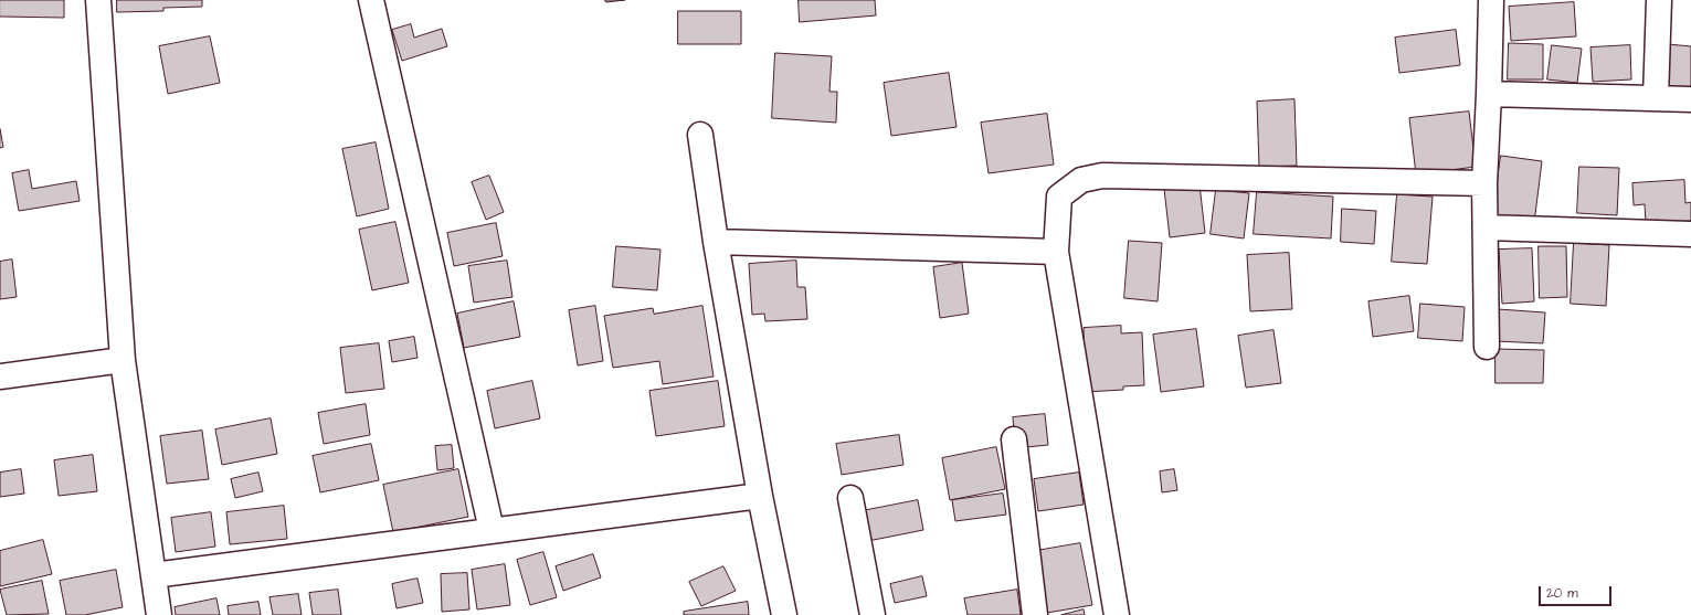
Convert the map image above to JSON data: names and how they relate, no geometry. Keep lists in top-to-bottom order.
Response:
{
  "scale_bar": "20 m"
}
